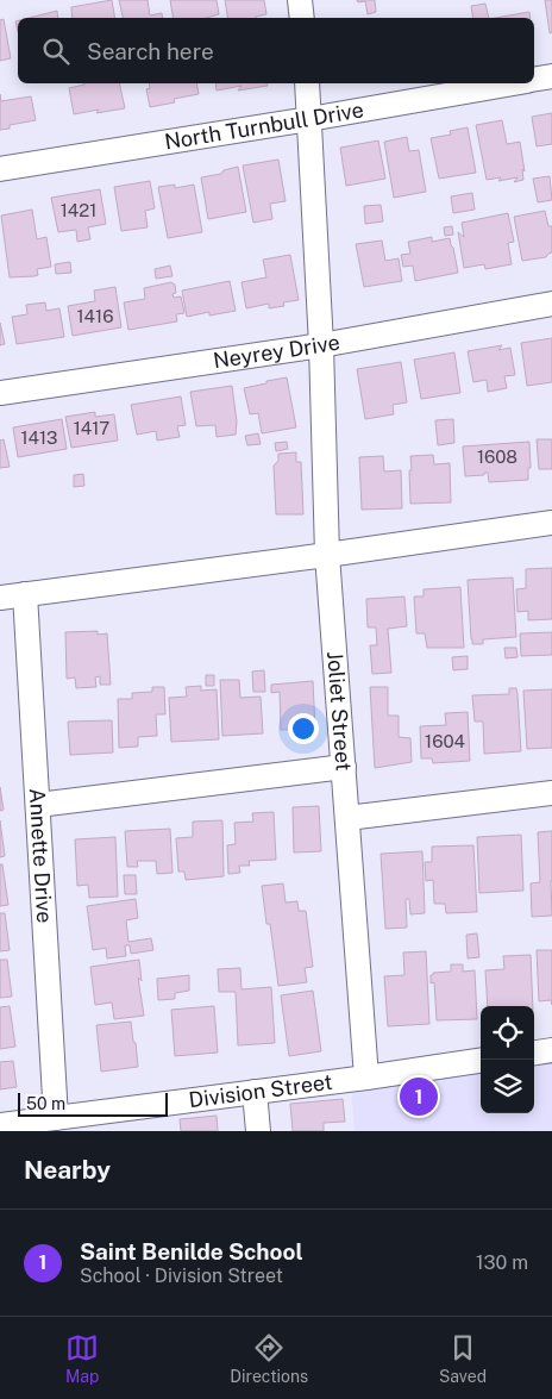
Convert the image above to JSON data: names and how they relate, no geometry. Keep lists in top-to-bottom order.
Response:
{
  "streets": {
    "street": [
      "North Turnbull Drive",
      "Neyrey Drive",
      "Joliet Street",
      "Annette Drive",
      "Division Street"
    ]
  },
  "crossings": [
    ["North Turnbull Drive", "Joliet Street"],
    ["Neyrey Drive", "Joliet Street"],
    ["Joliet Street", "Division Street"],
    ["Annette Drive", "Division Street"]
  ],
  "house_numbers": [
    "1421",
    "1416",
    "1417",
    "1413",
    "1608",
    "1604"
  ],
  "scale_bar": "50 m",
  "page": {
    "search": "Search here",
    "pins": "1",
    "scale": "50 m",
    "heading": "Nearby",
    "list": [
      {
        "mark": "1",
        "name": "Saint Benilde School",
        "note": "School · Division Street",
        "value": "130 m"
      }
    ],
    "nav": ["Map", "Directions", "Saved"]
  }
}
